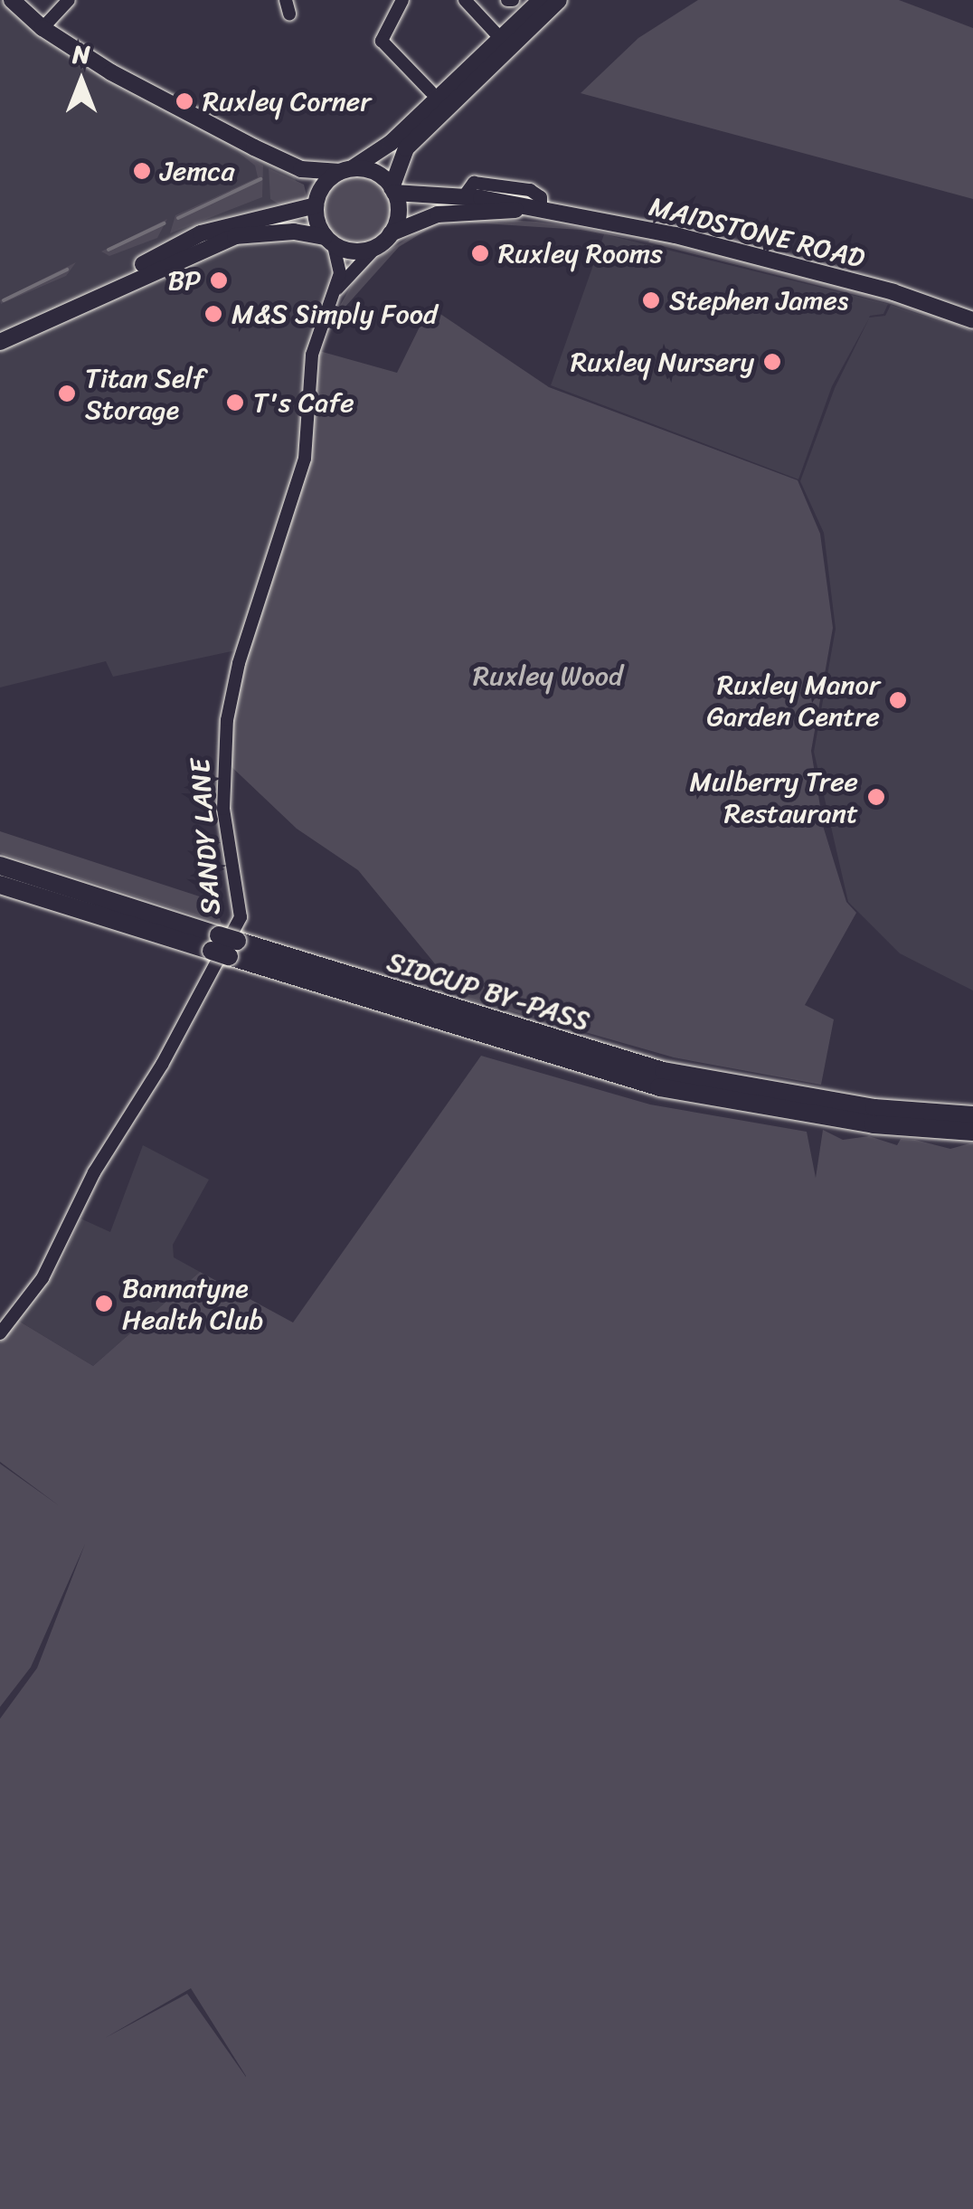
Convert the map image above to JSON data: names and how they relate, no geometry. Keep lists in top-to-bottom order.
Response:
{
  "streets": {
    "highway": ["SIDCUP BY-PASS"],
    "main road": ["MAIDSTONE ROAD"],
    "street": ["SANDY LANE"]
  },
  "crossings": [
    ["MAIDSTONE ROAD", "SANDY LANE"]
  ],
  "parks": ["Ruxley Wood"],
  "places": [
    "Ruxley Corner",
    "Jemca",
    "Ruxley Rooms",
    "BP",
    "Stephen James",
    "M&S Simply Food",
    "Ruxley Nursery",
    "Titan Self Storage",
    "T's Cafe",
    "Ruxley Manor Garden Centre",
    "Mulberry Tree Restaurant",
    "Bannatyne Health Club"
  ],
  "north": "top"
}
